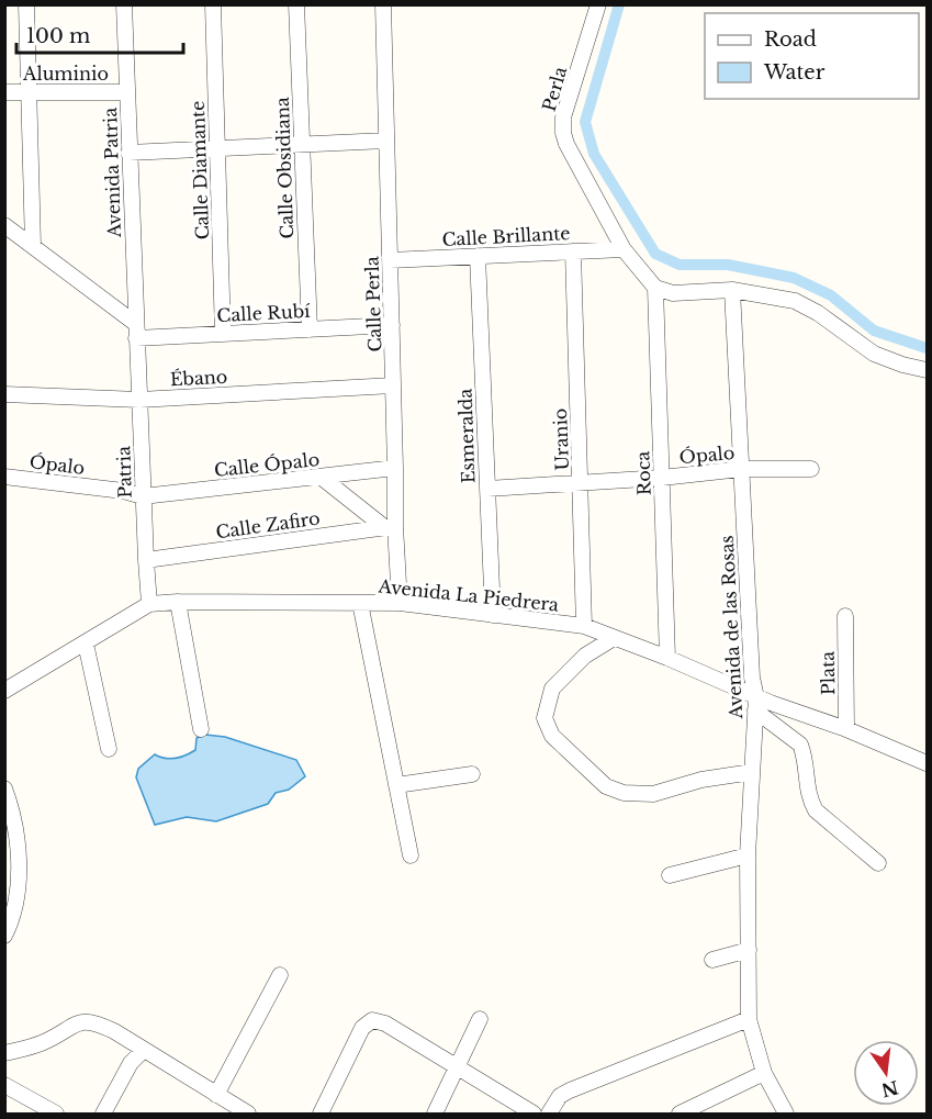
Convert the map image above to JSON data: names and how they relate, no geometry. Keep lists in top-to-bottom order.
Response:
{
  "streets": {
    "street": [
      "Aluminio",
      "Perla",
      "Calle Obsidiana",
      "Calle Diamante",
      "Avenida Patria",
      "Calle Brillante",
      "Calle Perla",
      "Calle Rubí",
      "Ébano",
      "Esmeralda",
      "Uranio",
      "Ópalo",
      "Calle Ópalo",
      "Patria",
      "Roca",
      "Calle Zafiro",
      "Avenida La Piedrera",
      "Avenida de las Rosas",
      "Plata"
    ]
  },
  "crossings": [
    ["Aluminio", "Avenida Patria"],
    ["Perla", "Calle Brillante"],
    ["Perla", "Roca"],
    ["Calle Obsidiana", "Calle Rubí"],
    ["Calle Diamante", "Calle Rubí"],
    ["Avenida Patria", "Calle Rubí"],
    ["Avenida Patria", "Patria"],
    ["Calle Brillante", "Calle Perla"],
    ["Calle Brillante", "Esmeralda"],
    ["Calle Brillante", "Uranio"],
    ["Calle Perla", "Calle Rubí"],
    ["Calle Perla", "Ébano"],
    ["Calle Perla", "Calle Ópalo"],
    ["Calle Perla", "Calle Zafiro"],
    ["Calle Perla", "Avenida La Piedrera"],
    ["Calle Rubí", "Patria"],
    ["Ébano", "Patria"],
    ["Esmeralda", "Ópalo"],
    ["Esmeralda", "Avenida La Piedrera"],
    ["Uranio", "Ópalo"],
    ["Uranio", "Avenida La Piedrera"],
    ["Ópalo", "Calle Ópalo"],
    ["Ópalo", "Patria"],
    ["Ópalo", "Roca"],
    ["Ópalo", "Avenida de las Rosas"],
    ["Calle Ópalo", "Patria"],
    ["Patria", "Calle Zafiro"],
    ["Patria", "Avenida La Piedrera"],
    ["Roca", "Avenida La Piedrera"],
    ["Avenida La Piedrera", "Avenida de las Rosas"],
    ["Avenida La Piedrera", "Plata"]
  ],
  "legend": ["Road", "Water"],
  "scale_bar": "100 m",
  "north": "bottom"
}
